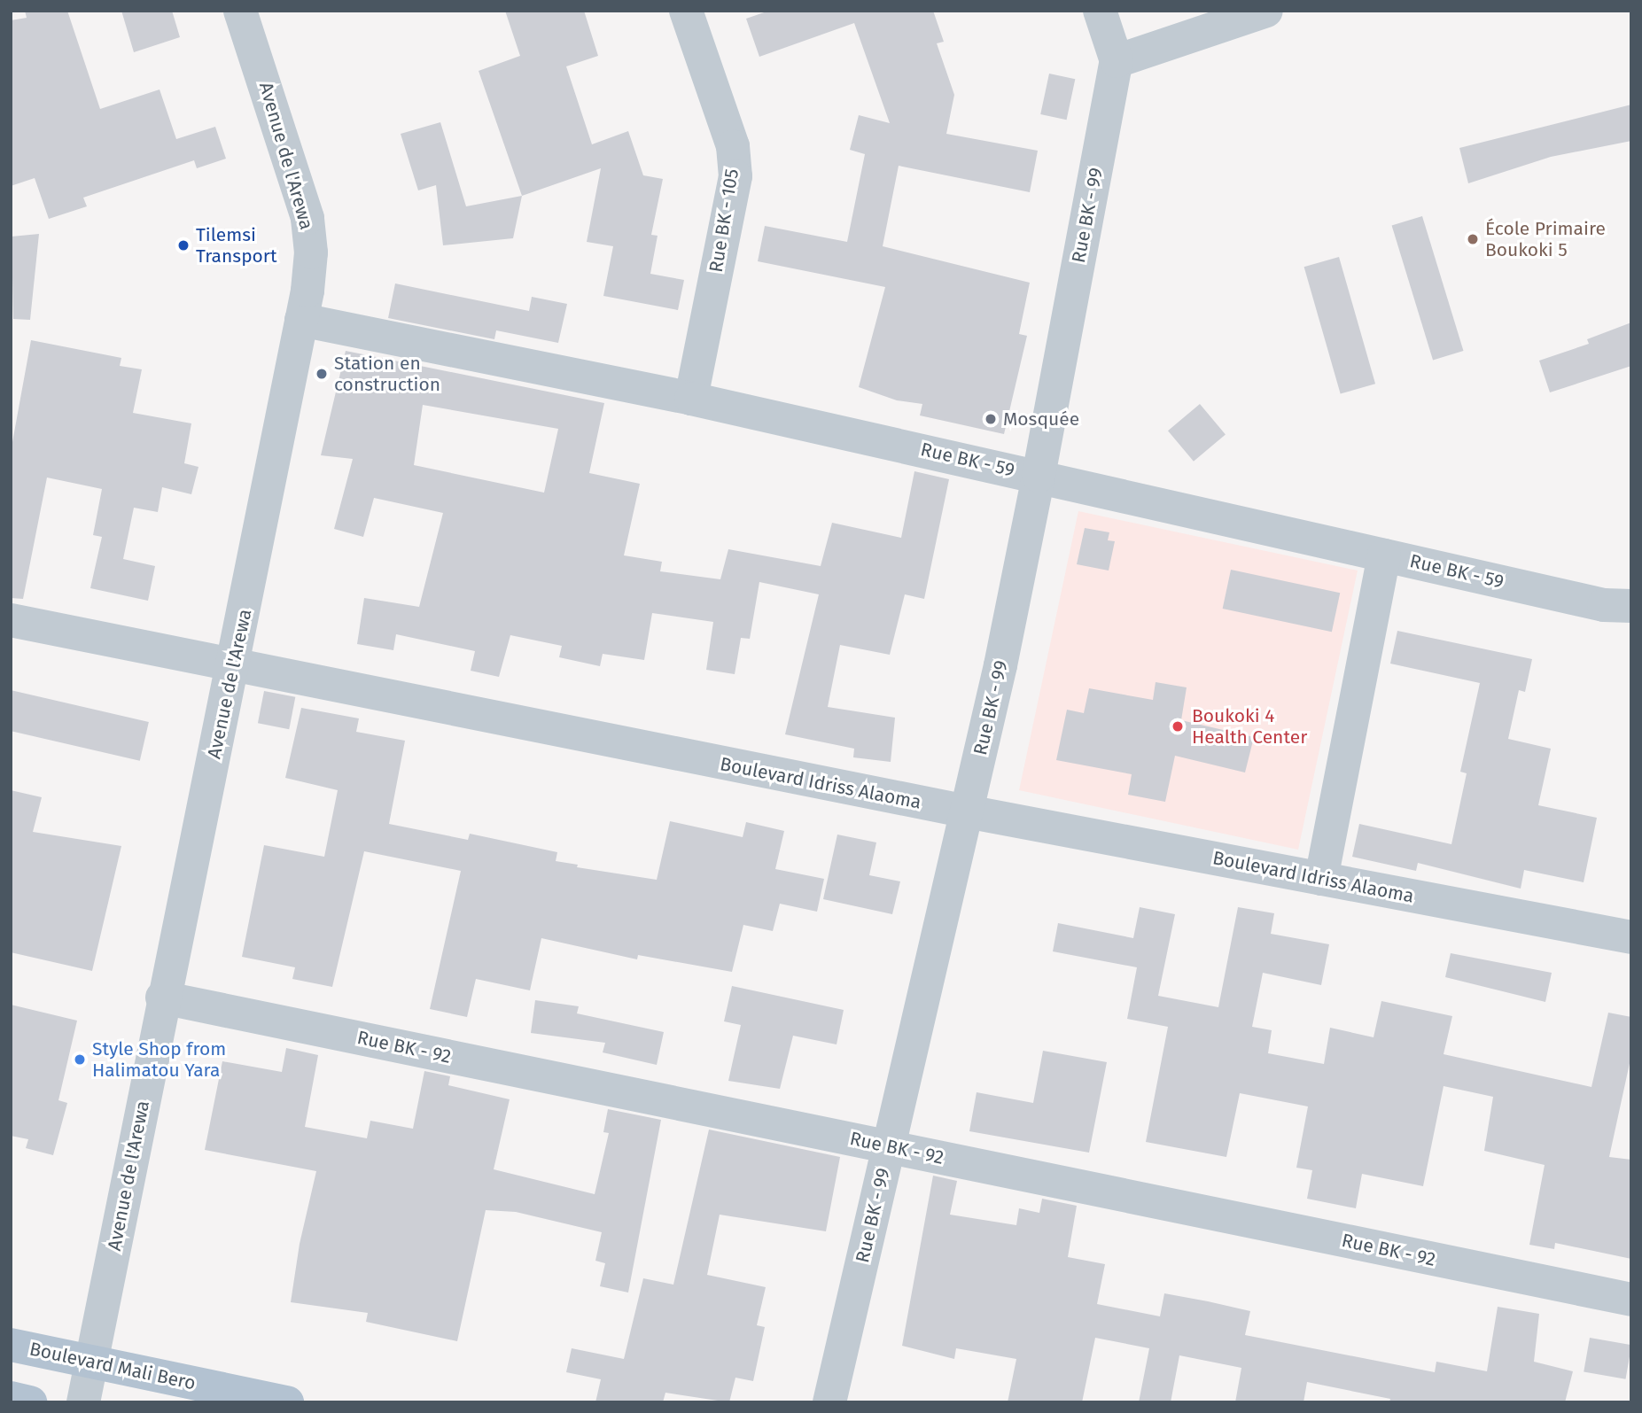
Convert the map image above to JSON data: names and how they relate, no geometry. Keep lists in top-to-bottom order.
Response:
{
  "streets": {
    "main road": ["Boulevard Mali Bero"],
    "street": [
      "Avenue de l'Arewa",
      "Rue BK - 99",
      "Rue BK - 105",
      "Rue BK - 59",
      "Boulevard Idriss Alaoma",
      "Rue BK - 92"
    ]
  },
  "crossings": [
    ["Avenue de l'Arewa", "Rue BK - 59"],
    ["Avenue de l'Arewa", "Boulevard Idriss Alaoma"],
    ["Avenue de l'Arewa", "Rue BK - 92"],
    ["Avenue de l'Arewa", "Boulevard Mali Bero"],
    ["Rue BK - 99", "Rue BK - 59"],
    ["Rue BK - 99", "Boulevard Idriss Alaoma"],
    ["Rue BK - 99", "Rue BK - 92"],
    ["Rue BK - 105", "Rue BK - 59"]
  ],
  "places": [
    "École Primaire Boukoki 5",
    "Tilemsi Transport",
    "Station en construction",
    "Mosquée",
    "Boukoki 4 Health Center",
    "Style Shop from Halimatou Yara"
  ]
}
